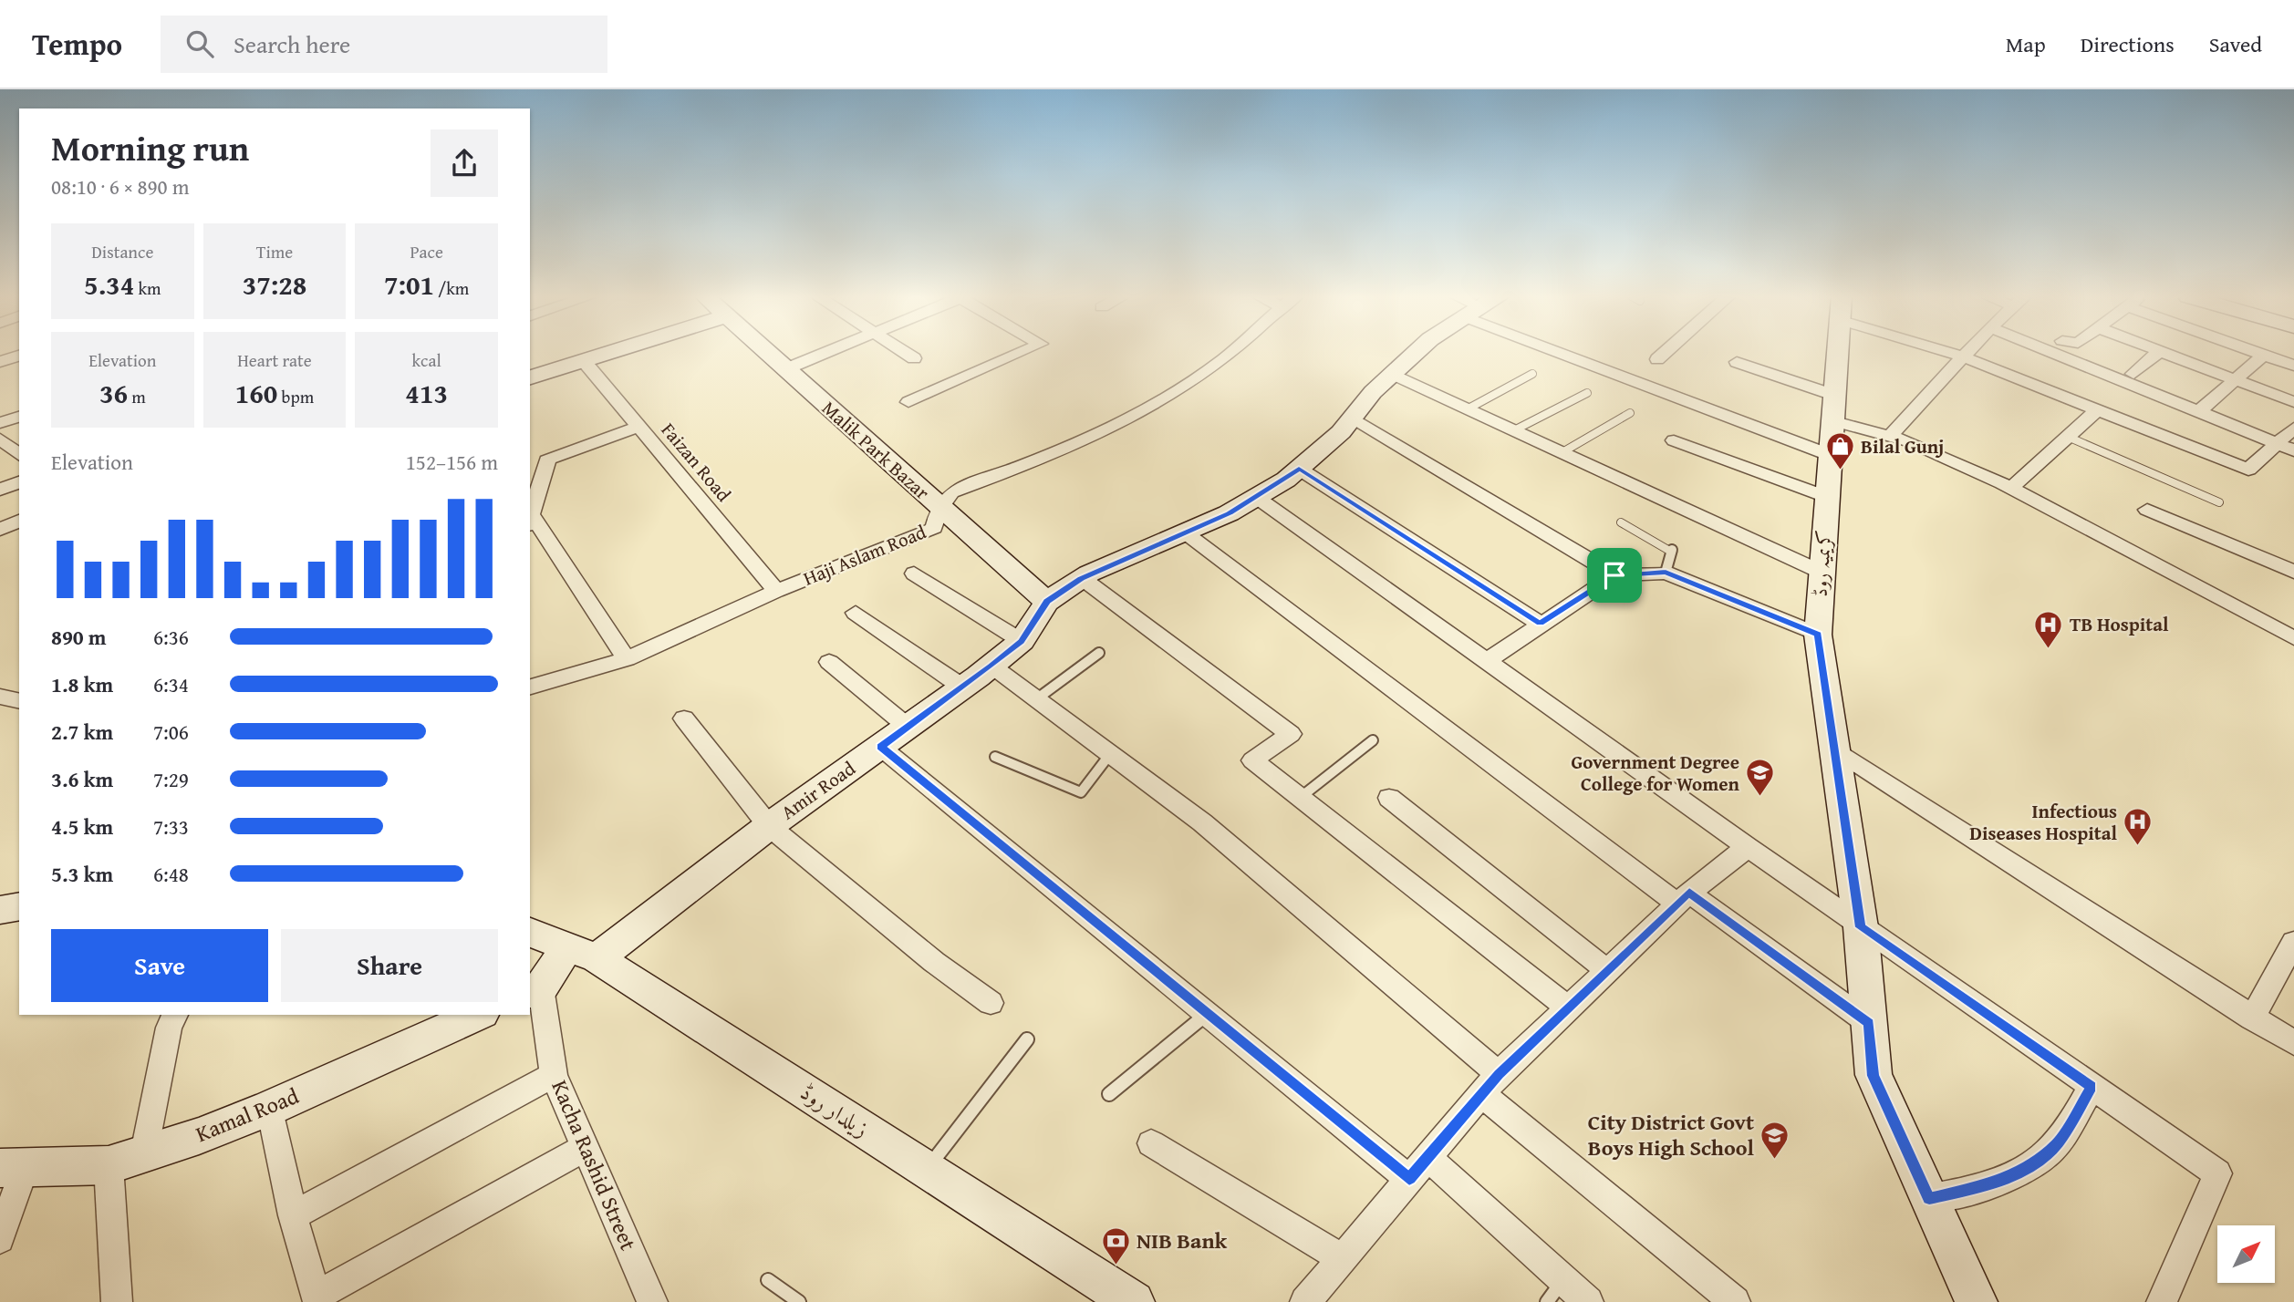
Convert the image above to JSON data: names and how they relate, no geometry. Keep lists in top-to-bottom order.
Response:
{
  "streets": {
    "street": [
      "Malik Park Bazar",
      "Faizan Road",
      "Haji Aslam Road",
      "کریمیہ روڈ",
      "Amir Road",
      "زیلدار روڈ",
      "Kamal Road",
      "Kacha Rashid Street"
    ]
  },
  "crossings": [
    ["Malik Park Bazar", "Haji Aslam Road"],
    ["Malik Park Bazar", "Amir Road"],
    ["Faizan Road", "Haji Aslam Road"],
    ["Amir Road", "زیلدار روڈ"]
  ],
  "places": {
    "shop": ["Bilal Gunj"],
    "hospital": ["TB Hospital", "Infectious Diseases Hospital"],
    "school or university": ["Government Degree College for Women", "City District Govt Boys High School"],
    "bank": ["NIB Bank"]
  },
  "north": "top right",
  "page": {
    "header": "Tempo",
    "search": "Search here",
    "nav": ["Map", "Directions", "Saved"],
    "heading": ["Morning run", "08:10 · 6 × 890 m"],
    "stats": [
      ["Distance", "5.34 km"],
      ["Time", "37:28"],
      ["Pace", "7:01 /km"],
      ["Elevation", "36 m"],
      ["Heart rate", "160 bpm"],
      ["kcal", "413"]
    ],
    "chart": ["Elevation", "152–156 m"],
    "list": [
      {
        "name": "890 m",
        "note": "6:36"
      },
      {
        "name": "1.8 km",
        "note": "6:34"
      },
      {
        "name": "2.7 km",
        "note": "7:06"
      },
      {
        "name": "3.6 km",
        "note": "7:29"
      },
      {
        "name": "4.5 km",
        "note": "7:33"
      },
      {
        "name": "5.3 km",
        "note": "6:48"
      }
    ],
    "buttons": ["Save", "Share"]
  }
}
